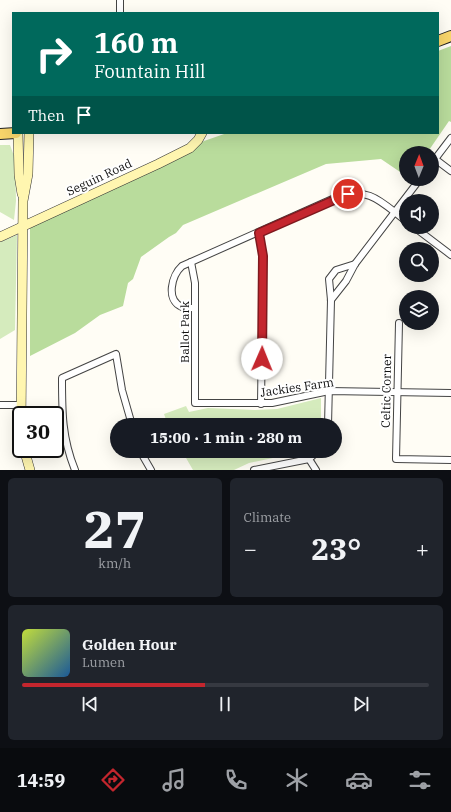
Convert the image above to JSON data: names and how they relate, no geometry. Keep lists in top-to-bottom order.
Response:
{
  "streets": {
    "street": [
      "Seguin Road",
      "Ballot Park",
      "Jackies Farm",
      "Celtic Corner"
    ]
  },
  "crossings": [
    ["Ballot Park", "Jackies Farm"],
    ["Jackies Farm", "Celtic Corner"]
  ],
  "north": "top",
  "page": {
    "turn": ["160 m", "Fountain Hill"],
    "then": "Then",
    "limit": "30",
    "trip": "15:00 · 1 min · 280 m",
    "tile": [
      ["27", "km/h"],
      "Climate"
    ],
    "heat": ["−", "23°", "+"],
    "song": ["Golden Hour", "Lumen"],
    "tabs": "14:59"
  }
}
